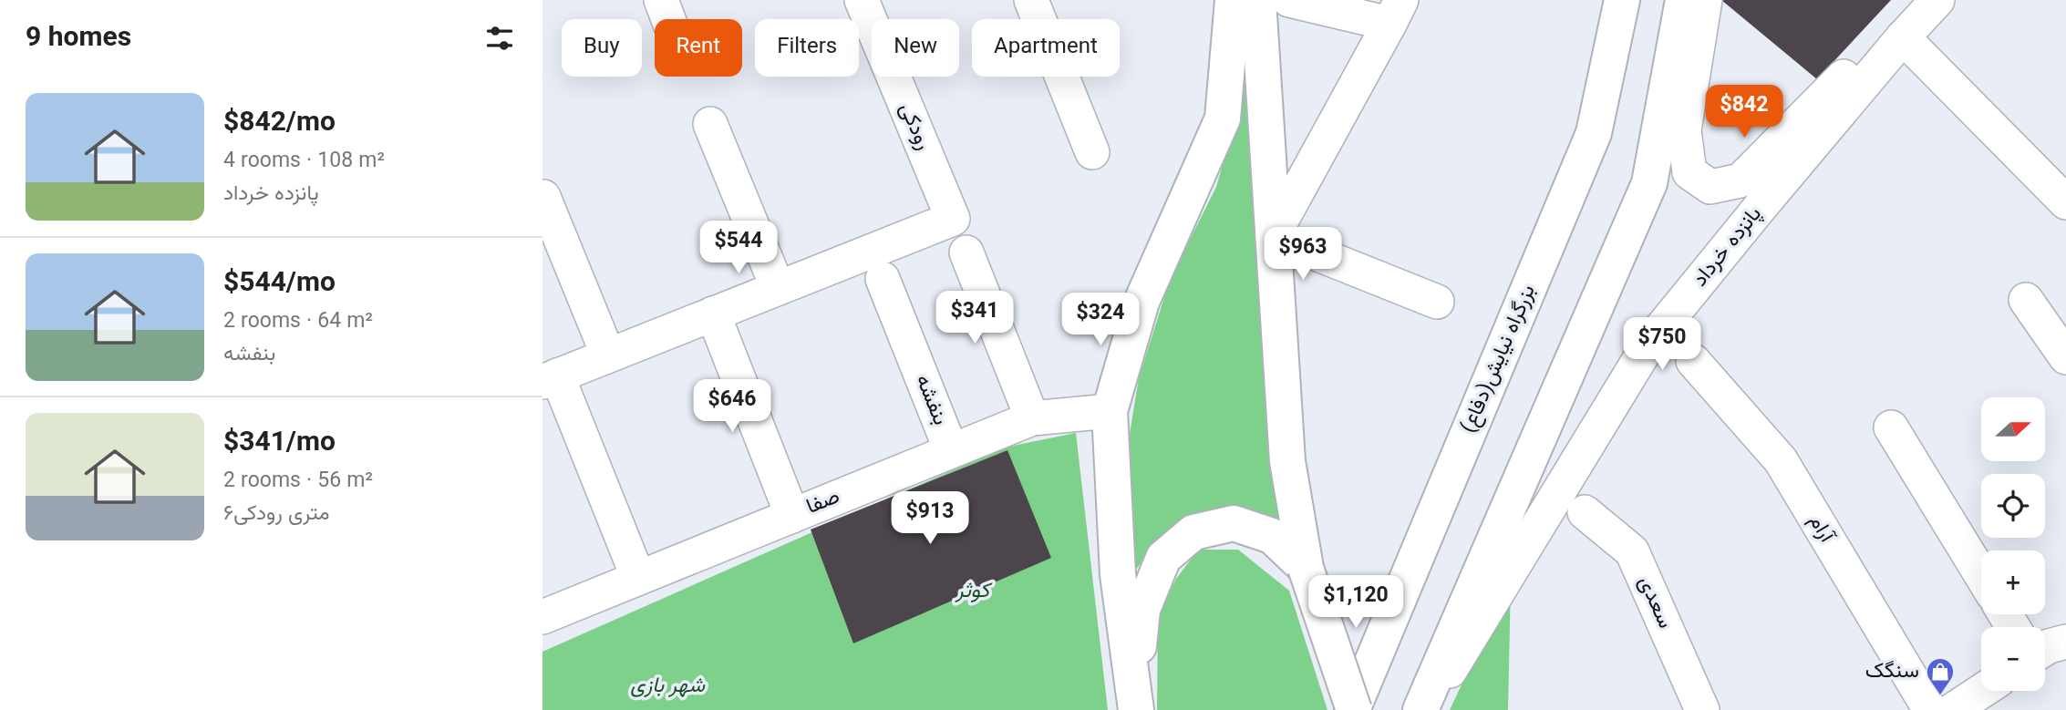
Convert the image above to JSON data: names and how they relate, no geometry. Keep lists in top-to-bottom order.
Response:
{
  "streets": {
    "main road": ["بزرگراه نیایش(دفاع)"],
    "street": [
      "رودکی",
      "پانزده خرداد",
      "بنفشه",
      "صفا",
      "آرام",
      "سعدی"
    ]
  },
  "crossings": [
    ["بنفشه", "صفا"]
  ],
  "parks": ["کوثر", "شهر بازی"],
  "places": {
    "shop": ["سنگک"]
  },
  "north": "right",
  "page": {
    "heading": "9 homes",
    "chip": [
      "Buy",
      "Rent",
      "Filters",
      "New",
      "Apartment"
    ],
    "list": [
      {
        "name": "$842/mo",
        "note": "4 rooms · 108 m² · پانزده خرداد"
      },
      {
        "name": "$544/mo",
        "note": "2 rooms · 64 m² · بنفشه"
      },
      {
        "name": "$341/mo",
        "note": "2 rooms · 56 m² · ۶متری رودکی"
      }
    ],
    "price": [
      "$842",
      "$544",
      "$963",
      "$341",
      "$324",
      "$750",
      "$646",
      "$913",
      "$1,120"
    ],
    "map_buttons": ["+", "−"]
  }
}
